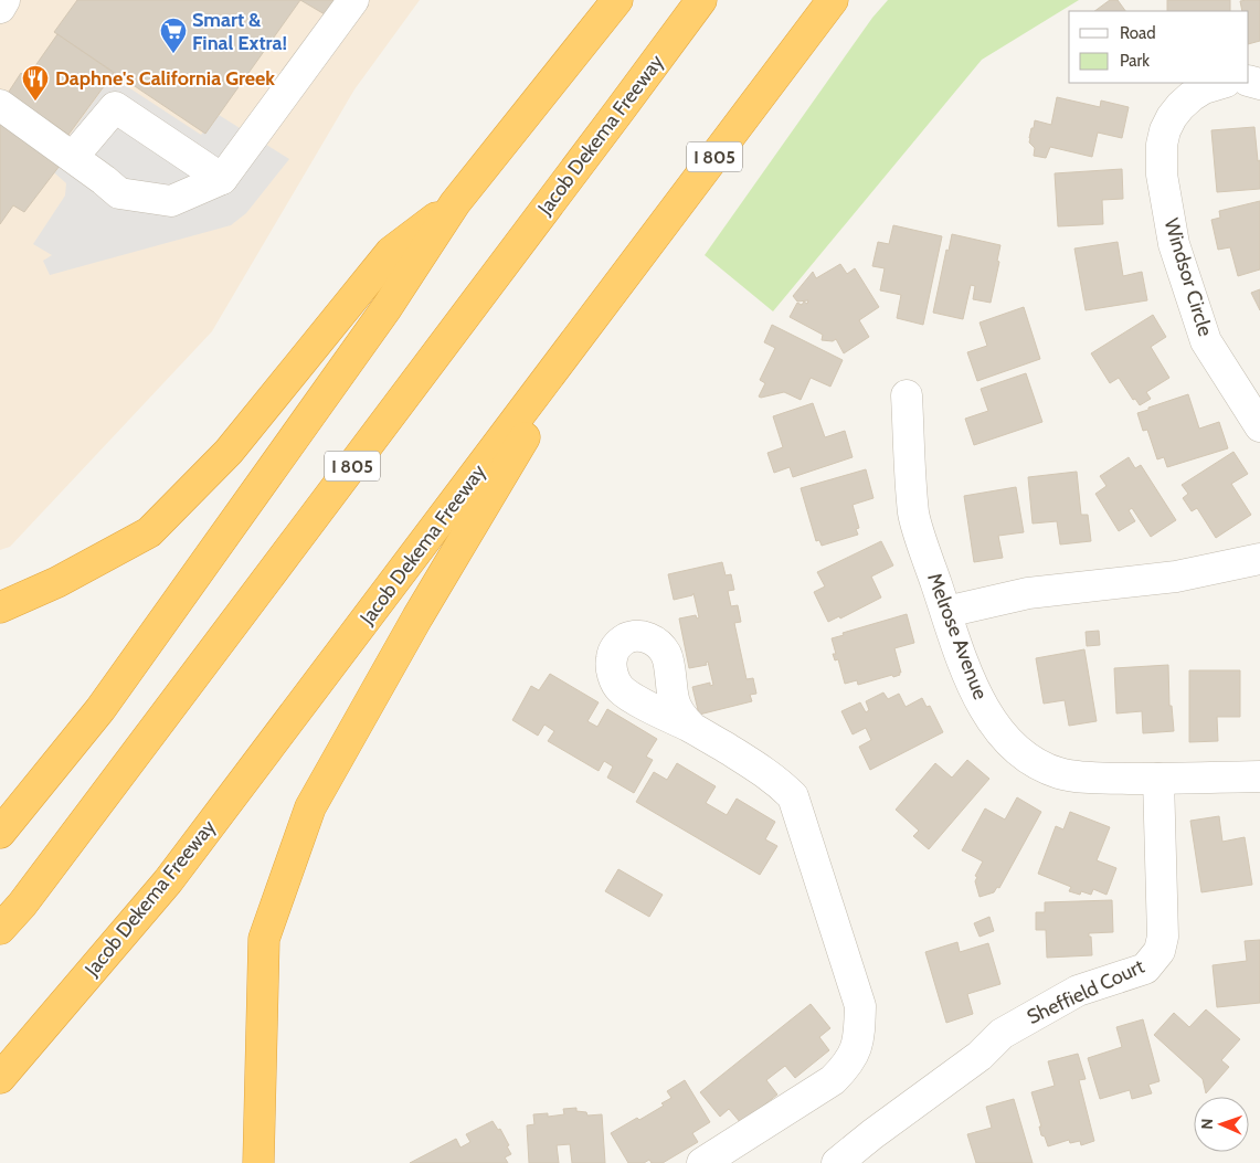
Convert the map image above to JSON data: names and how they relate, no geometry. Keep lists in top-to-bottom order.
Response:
{
  "streets": {
    "highway": ["Jacob Dekema Freeway", "I 805"],
    "street": ["Windsor Circle", "Melrose Avenue", "Sheffield Court"]
  },
  "crossings": [
    ["Melrose Avenue", "Sheffield Court"]
  ],
  "places": {
    "supermarket": ["Smart & Final Extra!"],
    "restaurant": ["Daphne's California Greek"]
  },
  "legend": ["Road", "Park"],
  "north": "left"
}
